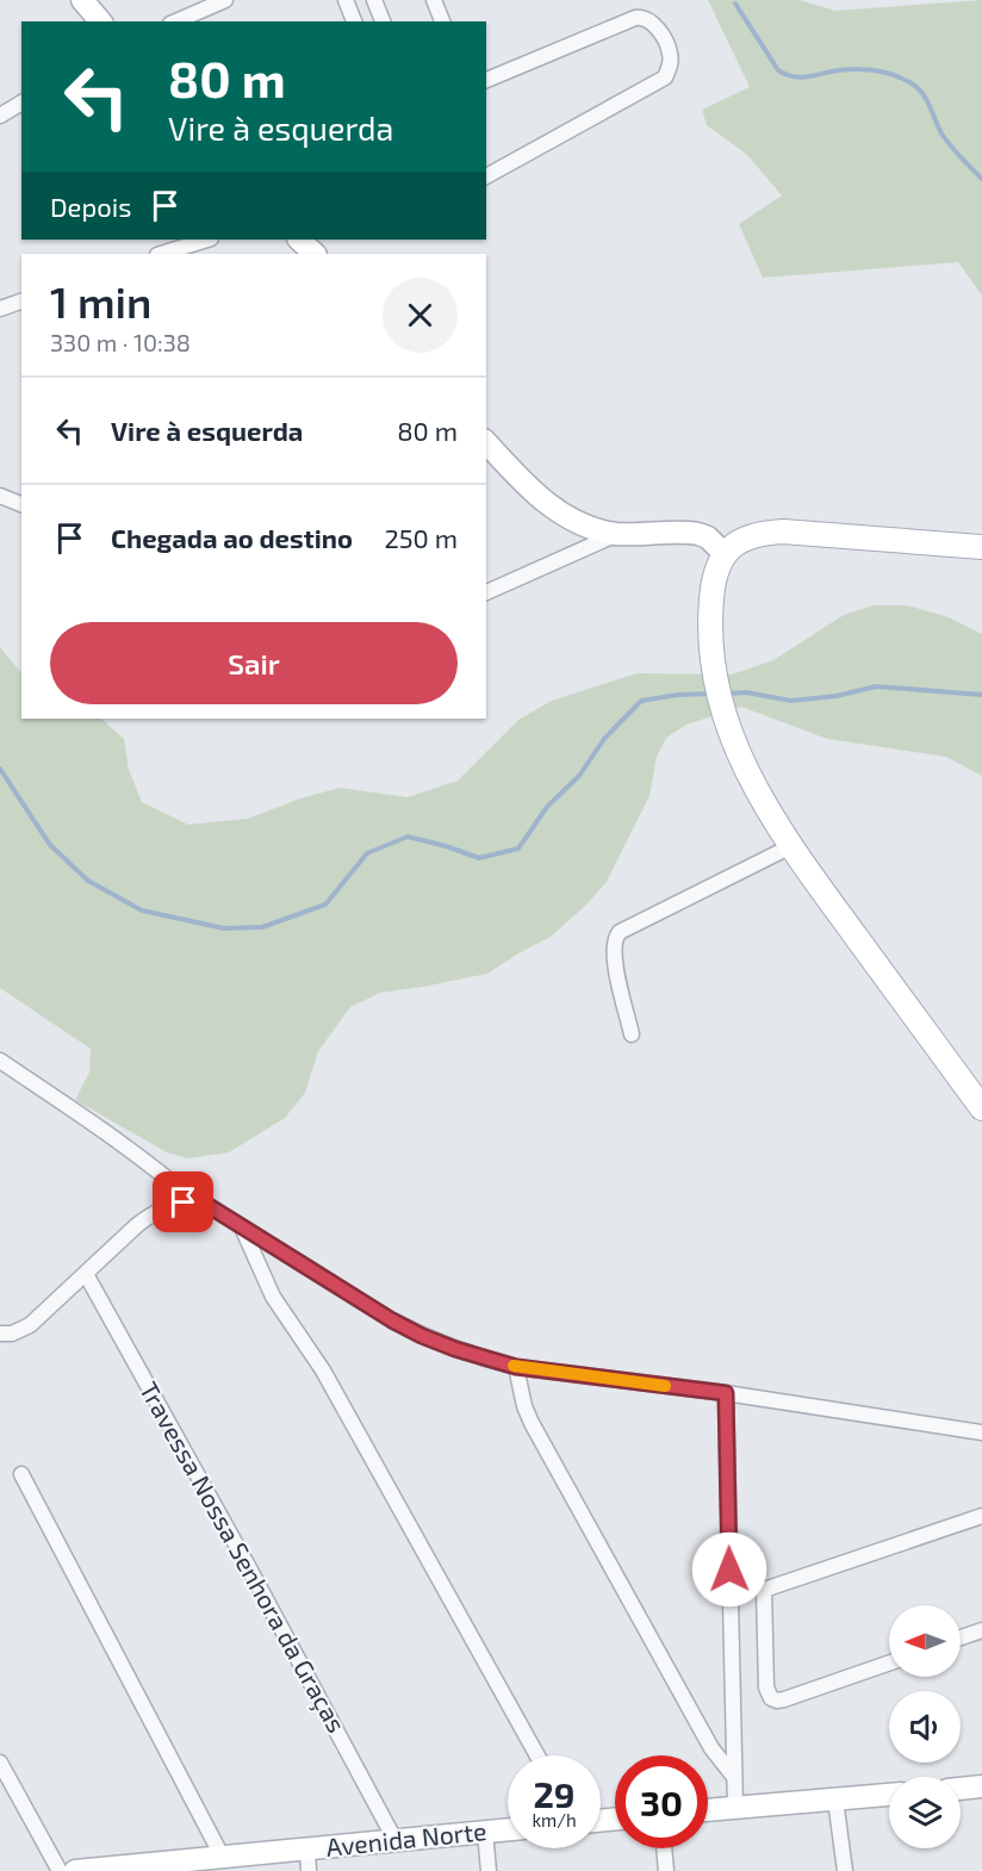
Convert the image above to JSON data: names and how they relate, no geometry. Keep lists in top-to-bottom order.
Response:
{
  "streets": {
    "main road": ["Avenida Norte"],
    "street": ["Travessa Nossa Senhora da Graças"]
  },
  "crossings": [
    ["Travessa Nossa Senhora da Graças", "Avenida Norte"]
  ],
  "north": "left",
  "page": {
    "turn": ["80 m", "Vire à esquerda"],
    "then": "Depois",
    "heading": ["1 min", "330 m · 10:38"],
    "list": [
      {
        "name": "Vire à esquerda",
        "value": "80 m"
      },
      {
        "name": "Chegada ao destino",
        "value": "250 m"
      }
    ],
    "buttons": "Sair",
    "speed": "29 km/h",
    "limit": "30"
  }
}
